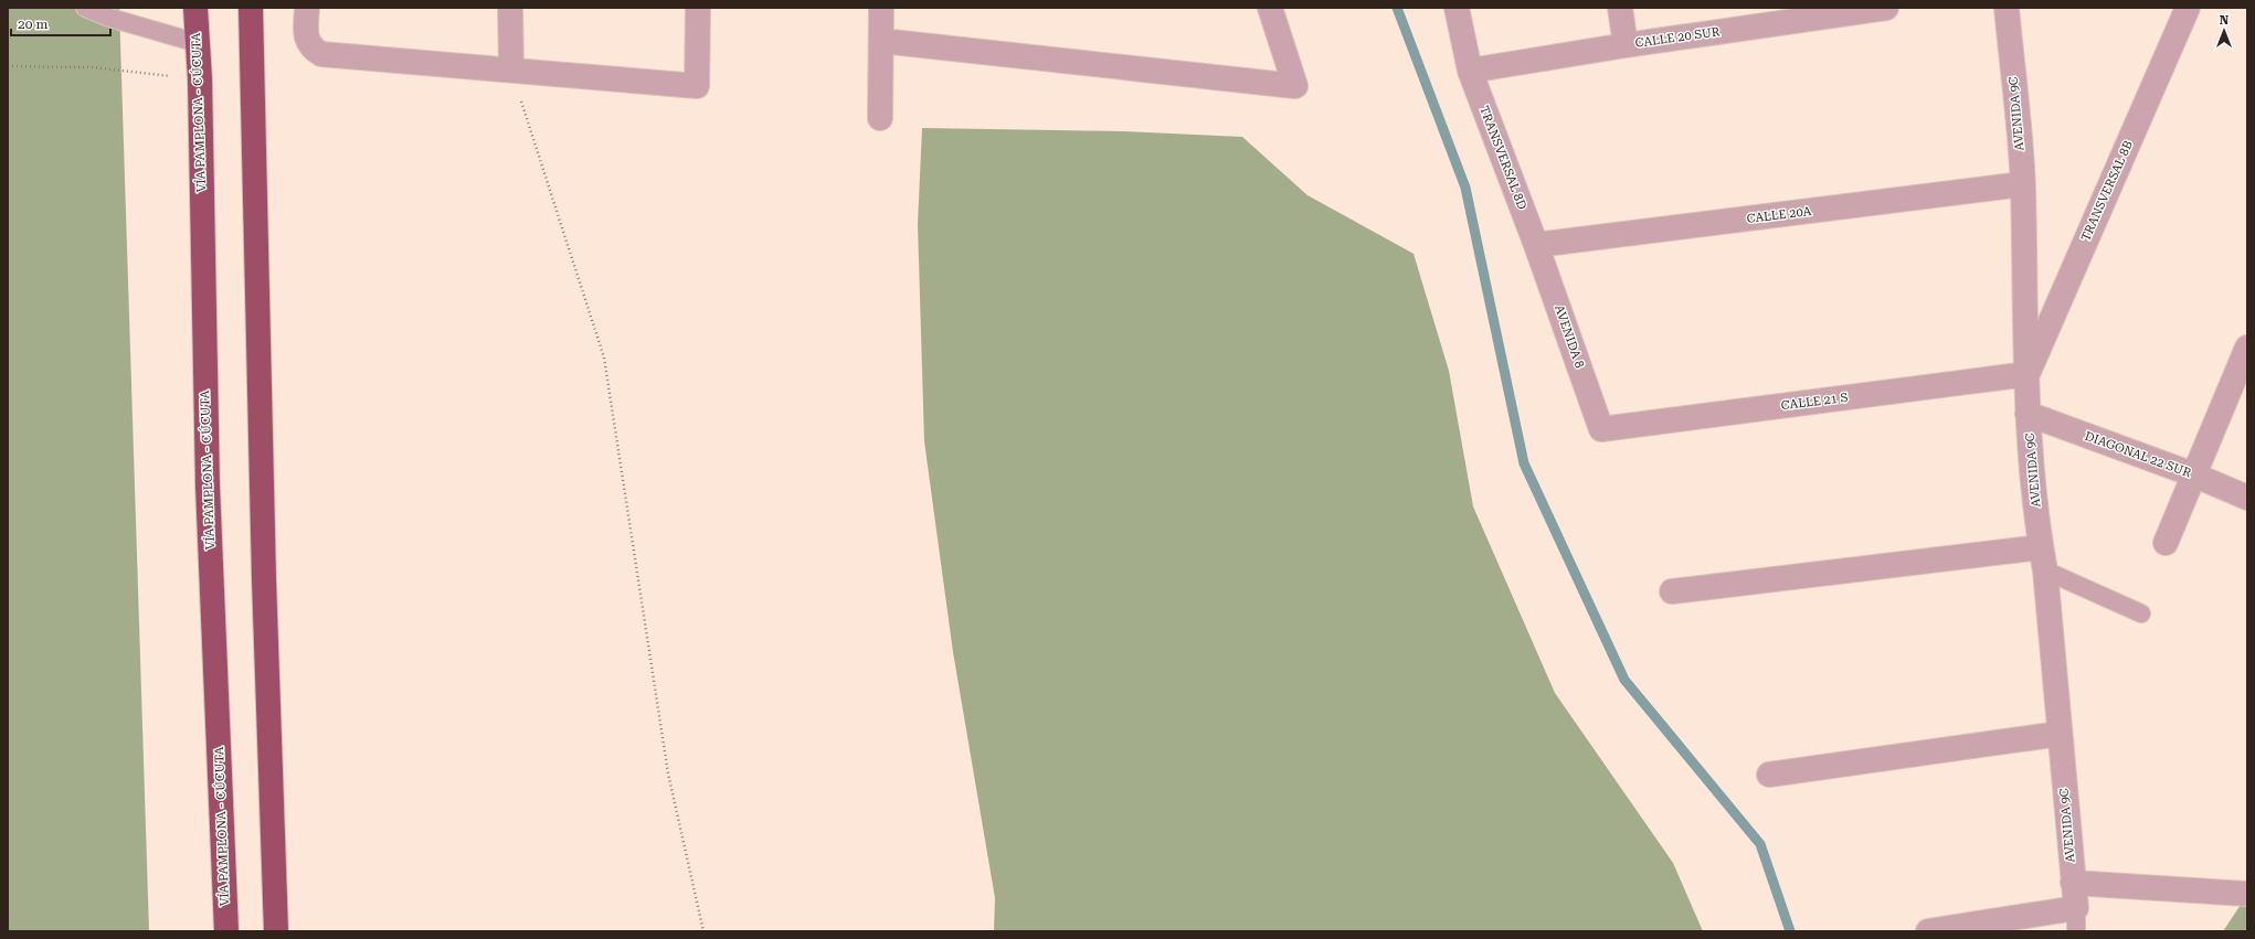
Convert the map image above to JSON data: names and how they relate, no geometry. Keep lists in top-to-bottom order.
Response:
{
  "streets": {
    "highway": ["VÍA PAMPLONA - CÚCUTA"],
    "street": [
      "CALLE 20 SUR",
      "AVENIDA 9C",
      "TRANSVERSAL 8D",
      "TRANSVERSAL 8B",
      "CALLE 20A",
      "AVENIDA 8",
      "CALLE 21 S",
      "DIAGONAL 22 SUR"
    ]
  },
  "crossings": [
    ["CALLE 20 SUR", "TRANSVERSAL 8D"],
    ["AVENIDA 9C", "TRANSVERSAL 8B"],
    ["AVENIDA 9C", "CALLE 20A"],
    ["AVENIDA 9C", "CALLE 21 S"],
    ["AVENIDA 9C", "DIAGONAL 22 SUR"],
    ["TRANSVERSAL 8D", "CALLE 20A"],
    ["TRANSVERSAL 8D", "AVENIDA 8"],
    ["TRANSVERSAL 8B", "CALLE 21 S"],
    ["CALLE 20A", "AVENIDA 8"],
    ["AVENIDA 8", "CALLE 21 S"]
  ],
  "scale_bar": "20 m",
  "north": "top"
}
